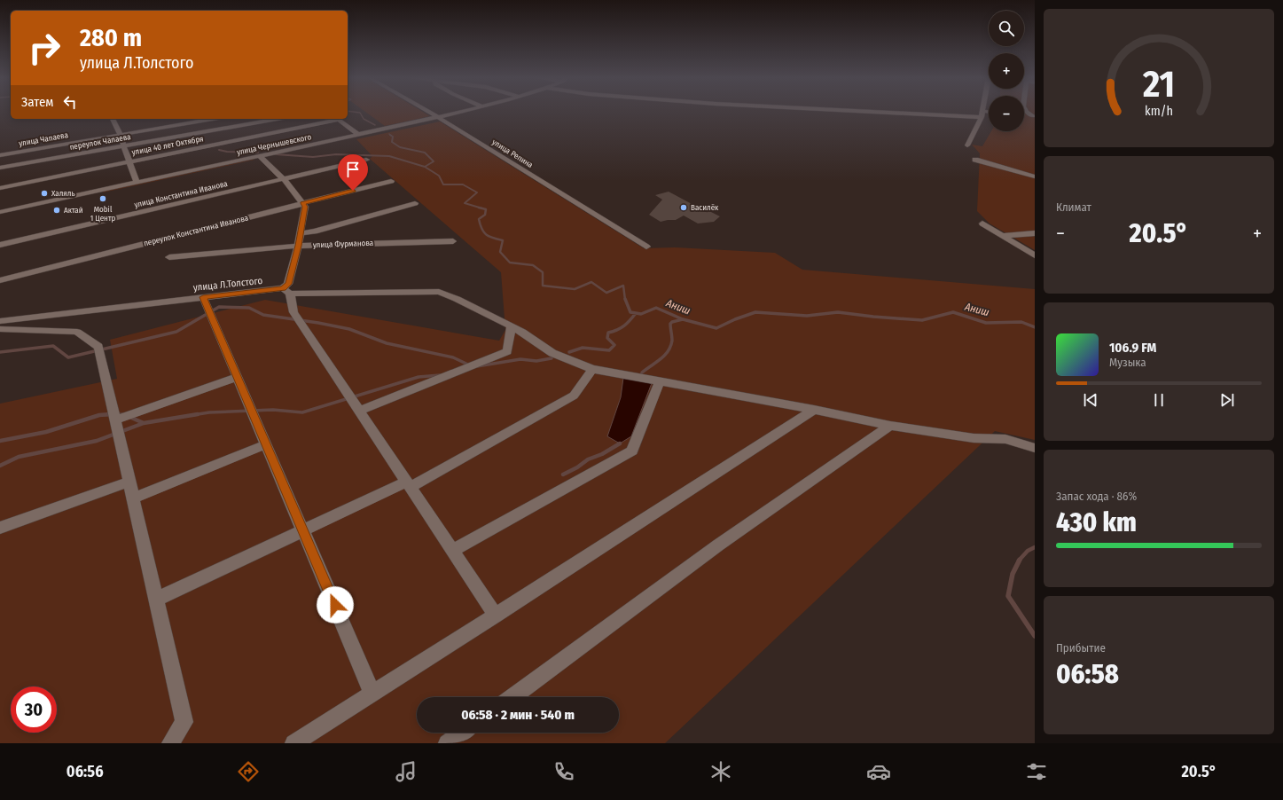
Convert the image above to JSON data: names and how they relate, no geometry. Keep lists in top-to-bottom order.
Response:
{
  "streets": {
    "street": [
      "улица Чапаева",
      "переулок Чапаева",
      "улица Чернышевского",
      "улица 40 лет Октября",
      "улица Репина",
      "улица Константина Иванова",
      "переулок Константина Иванова",
      "улица Фурманова",
      "улица Л.Толстого"
    ]
  },
  "crossings": [
    ["улица Чернышевского", "улица Репина"]
  ],
  "water": ["Аниш"],
  "places": [
    "Халяль",
    "Mobil 1 Центр",
    "Василёк",
    "Актай"
  ],
  "page": {
    "map_buttons": ["+", "−"],
    "turn": ["280 m", "улица Л.Толстого"],
    "then": "Затем",
    "tile": [
      "Климат",
      ["Запас хода · 86%", "430 km"],
      ["Прибытие", "06:58"]
    ],
    "heat": ["−", "20.5°", "+"],
    "song": ["106.9 FM", "Музыка"],
    "limit": "30",
    "trip": "06:58 · 2 мин · 540 m",
    "tabs": ["06:56", "20.5°"],
    "gauge": ["21", "km/h"]
  }
}
